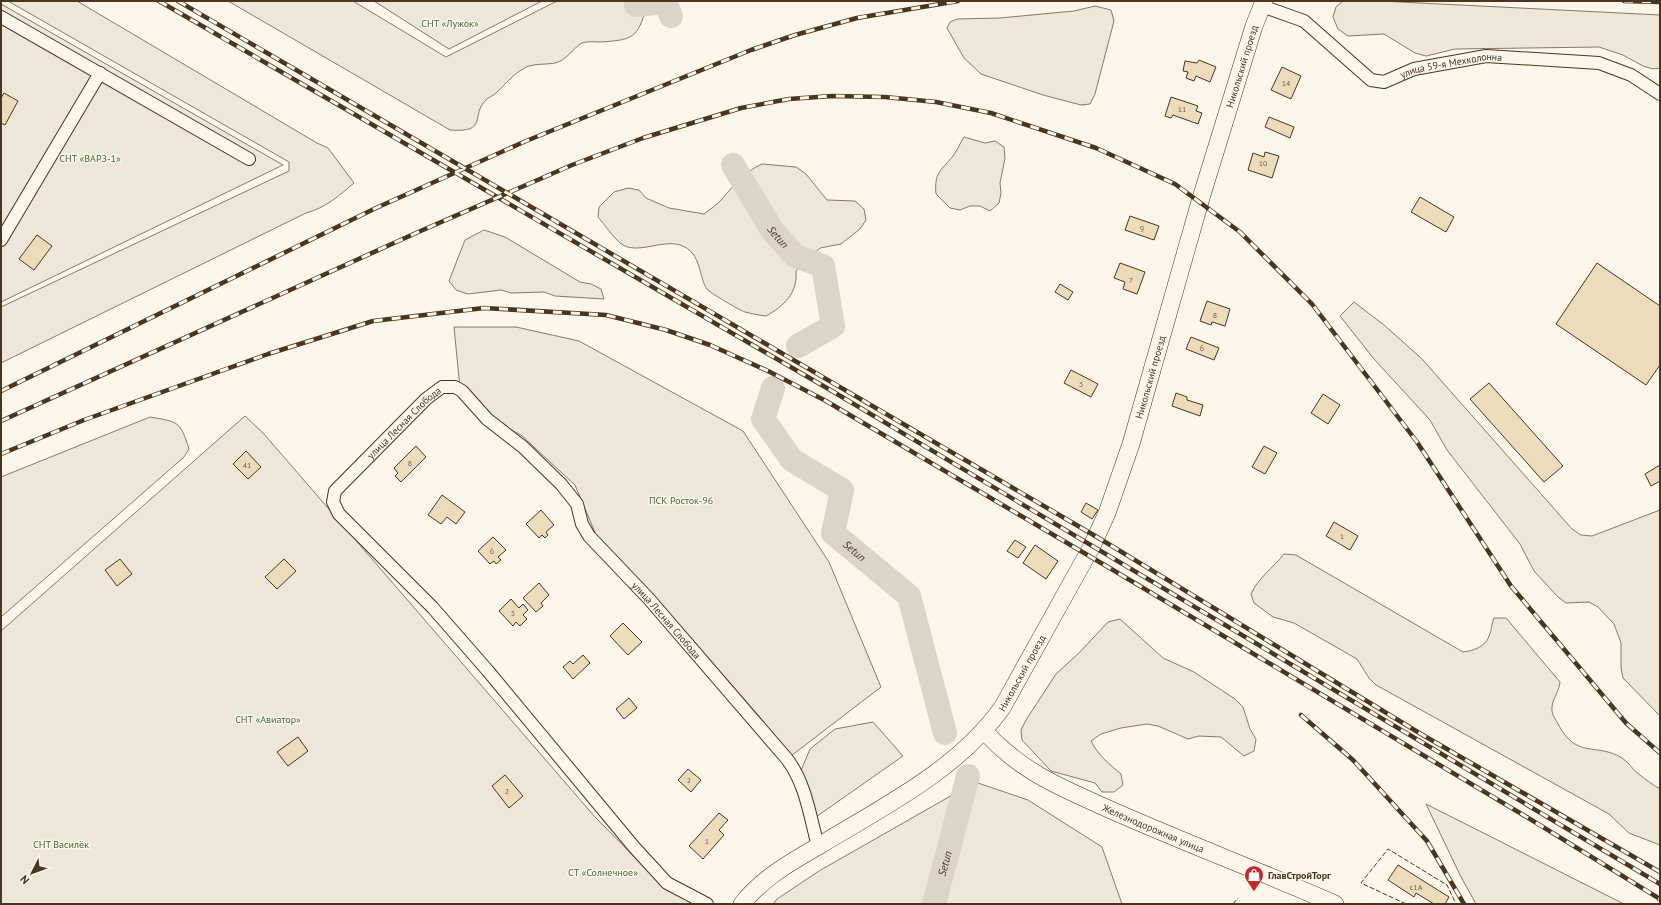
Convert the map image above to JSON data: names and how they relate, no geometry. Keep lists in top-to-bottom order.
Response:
{
  "streets": {
    "main road": ["Никольский проезд", "Железнодорожная улица"],
    "street": ["улица 59-я Мехколонна", "улица Лесная Слобода"]
  },
  "crossings": [
    ["Никольский проезд", "улица 59-я Мехколонна"],
    ["Никольский проезд", "улица Лесная Слобода"],
    ["Никольский проезд", "Железнодорожная улица"]
  ],
  "water": ["Setun"],
  "parks": [
    "СНТ «Лужок»",
    "СНТ «ВАРЗ-1»",
    "ПСК Росток-96",
    "СНТ «Авиатор»",
    "СНТ Василёк",
    "СТ «Солнечное»"
  ],
  "places": {
    "shop": ["ГлавСтройТорг"]
  },
  "house_numbers": [
    "14",
    "11",
    "10",
    "9",
    "7",
    "8",
    "6",
    "3",
    "8",
    "41",
    "1",
    "6",
    "5",
    "2",
    "2",
    "1",
    "с1А"
  ],
  "north": "bottom left"
}
